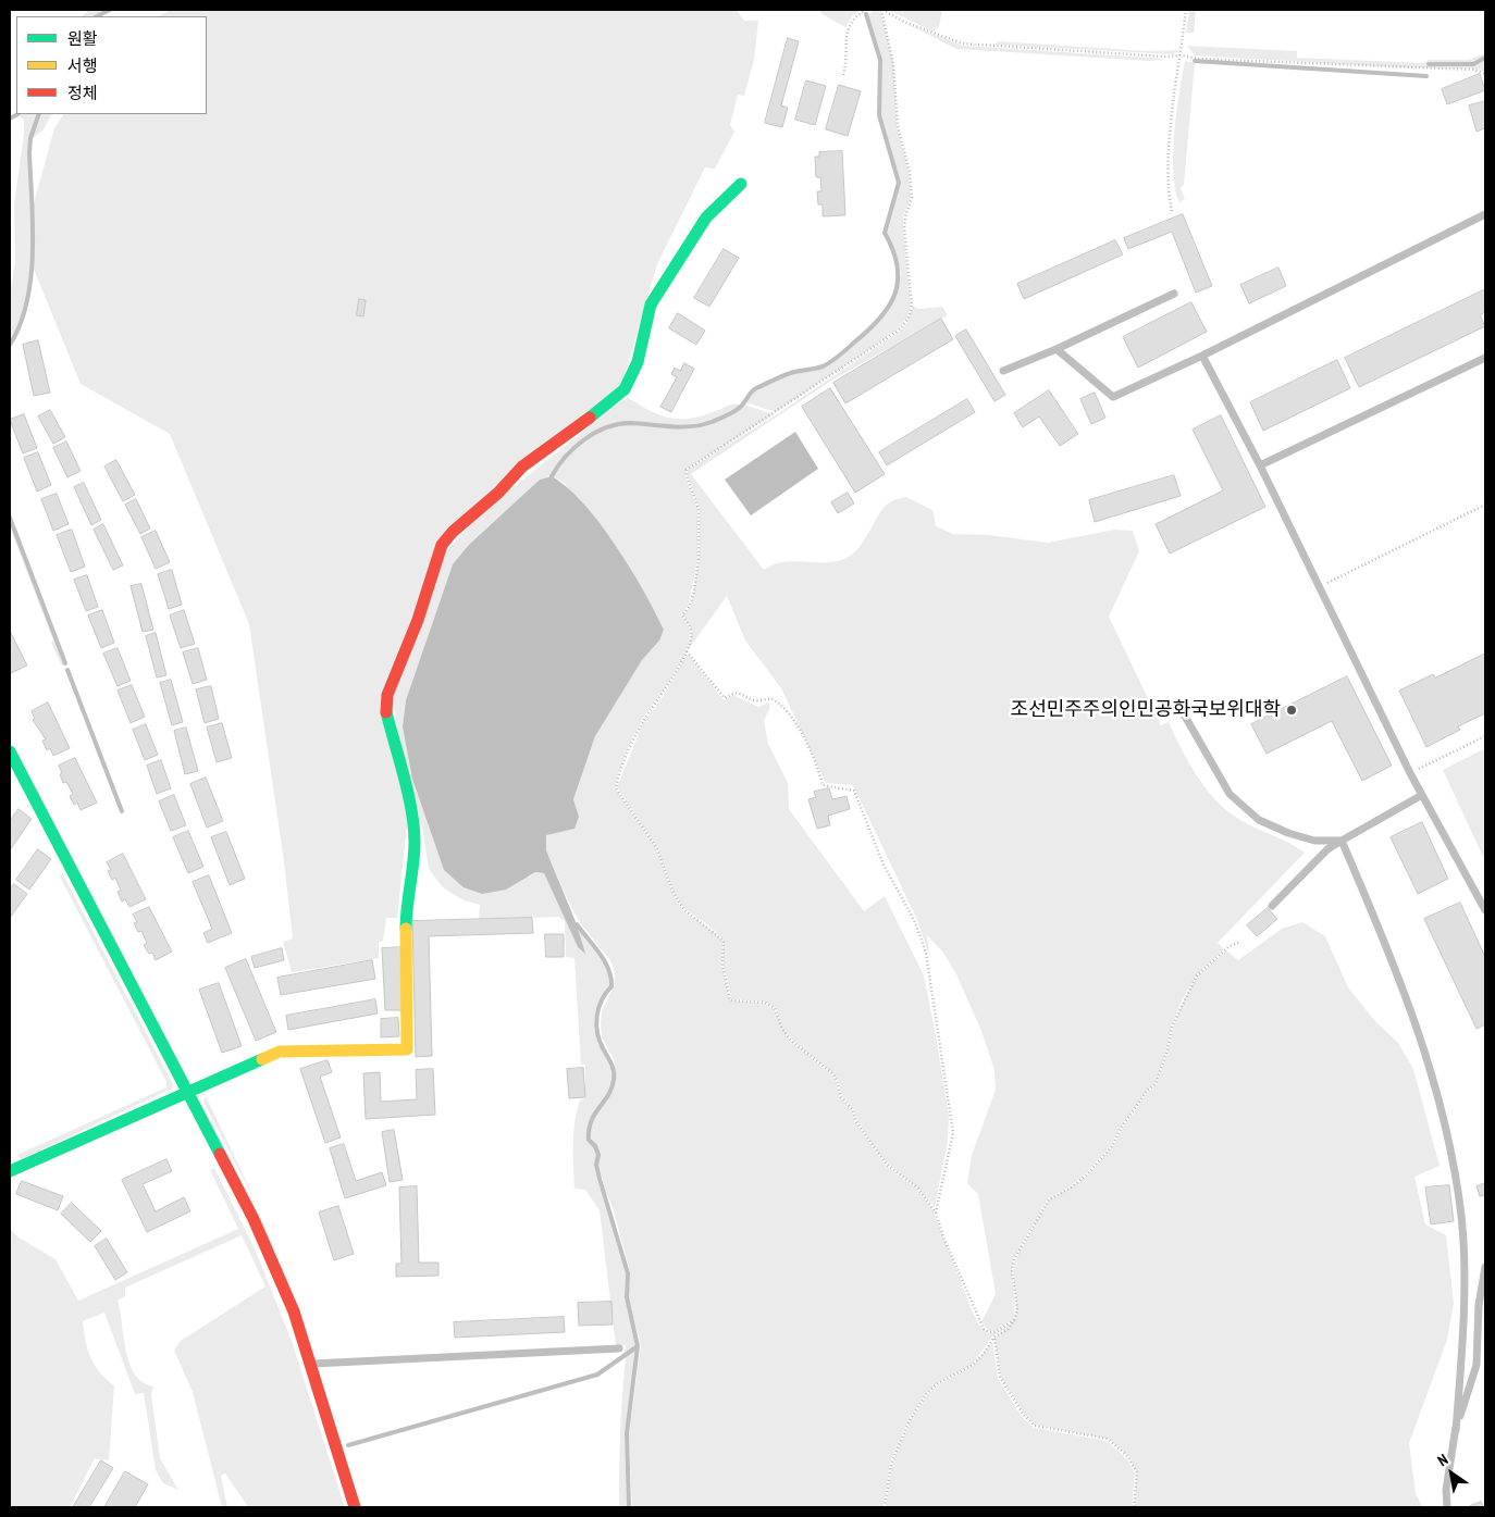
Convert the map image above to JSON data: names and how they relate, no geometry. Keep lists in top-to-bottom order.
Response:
{
  "places": ["조선민주주의인민공화국보위대학"],
  "legend": ["원활", "서행", "정체"],
  "north": "top left"
}
